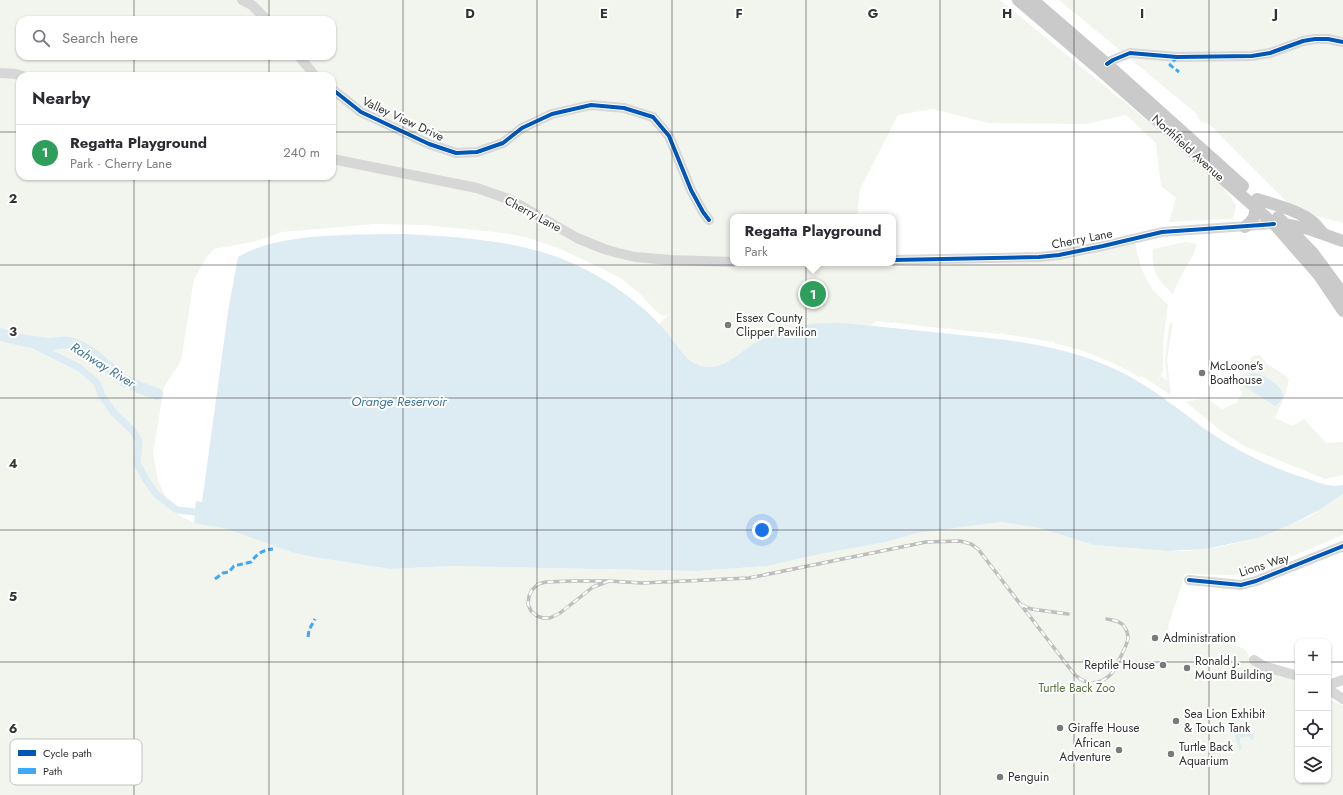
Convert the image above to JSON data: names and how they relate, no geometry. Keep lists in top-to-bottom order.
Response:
{
  "streets": {
    "main road": ["Northfield Avenue"],
    "street": ["Valley View Drive", "Cherry Lane", "Lions Way"]
  },
  "crossings": [
    ["Northfield Avenue", "Cherry Lane"]
  ],
  "water": ["Rahway River", "Orange Reservoir"],
  "parks": ["Turtle Back Zoo"],
  "places": [
    "Essex County Clipper Pavilion",
    "McLoone's Boathouse",
    "Administration",
    "Reptile House",
    "Ronald J. Mount Building",
    "Sea Lion Exhibit & Touch Tank",
    "Giraffe House",
    "African Adventure",
    "Turtle Back Aquarium",
    "Penguin"
  ],
  "legend": ["Cycle path", "Path"],
  "page": {
    "search": "Search here",
    "heading": "Nearby",
    "list": [
      {
        "mark": "1",
        "name": "Regatta Playground",
        "note": "Park · Cherry Lane",
        "value": "240 m"
      }
    ],
    "popup": ["Regatta Playground", "Park"],
    "pins": "1",
    "map_buttons": ["+", "−"]
  },
  "grid": {
    "columns": [
      "D",
      "E",
      "F",
      "G",
      "H",
      "I",
      "J"
    ],
    "rows": [
      "2",
      "3",
      "4",
      "5",
      "6"
    ]
  }
}
